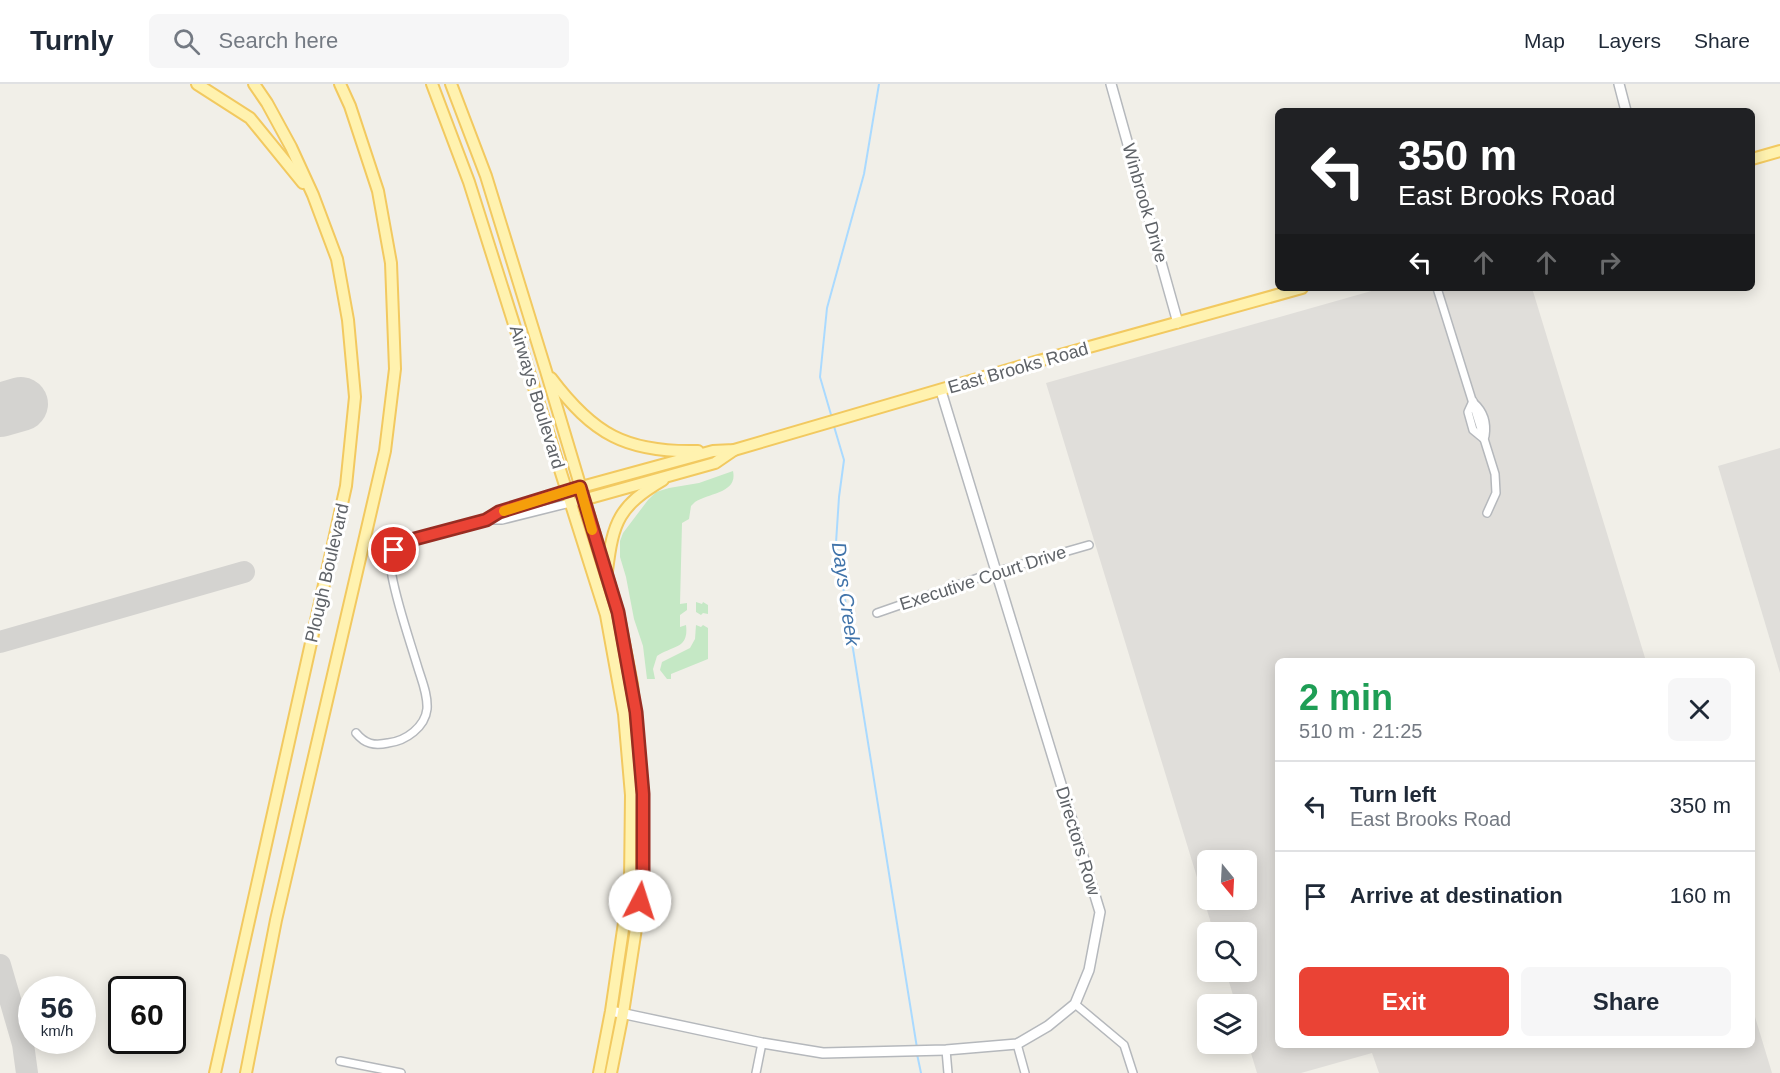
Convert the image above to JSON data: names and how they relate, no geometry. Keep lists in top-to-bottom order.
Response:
{
  "streets": {
    "main road": ["East Brooks Road", "Airways Boulevard", "Plough Boulevard"],
    "street": ["Winbrook Drive", "Executive Court Drive", "Directors Row"]
  },
  "crossings": [
    ["Winbrook Drive", "East Brooks Road"],
    ["East Brooks Road", "Airways Boulevard"],
    ["East Brooks Road", "Directors Row"],
    ["Airways Boulevard", "Directors Row"],
    ["Executive Court Drive", "Directors Row"]
  ],
  "water": ["Days Creek"],
  "north": "bottom",
  "page": {
    "header": "Turnly",
    "search": "Search here",
    "nav": ["Map", "Layers", "Share"],
    "turn": ["350 m", "East Brooks Road"],
    "heading": ["2 min", "510 m · 21:25"],
    "list": [
      {
        "name": "Turn left",
        "note": "East Brooks Road",
        "value": "350 m"
      },
      {
        "name": "Arrive at destination",
        "value": "160 m"
      }
    ],
    "buttons": ["Exit", "Share"],
    "speed": "56 km/h",
    "limit": "60"
  }
}
